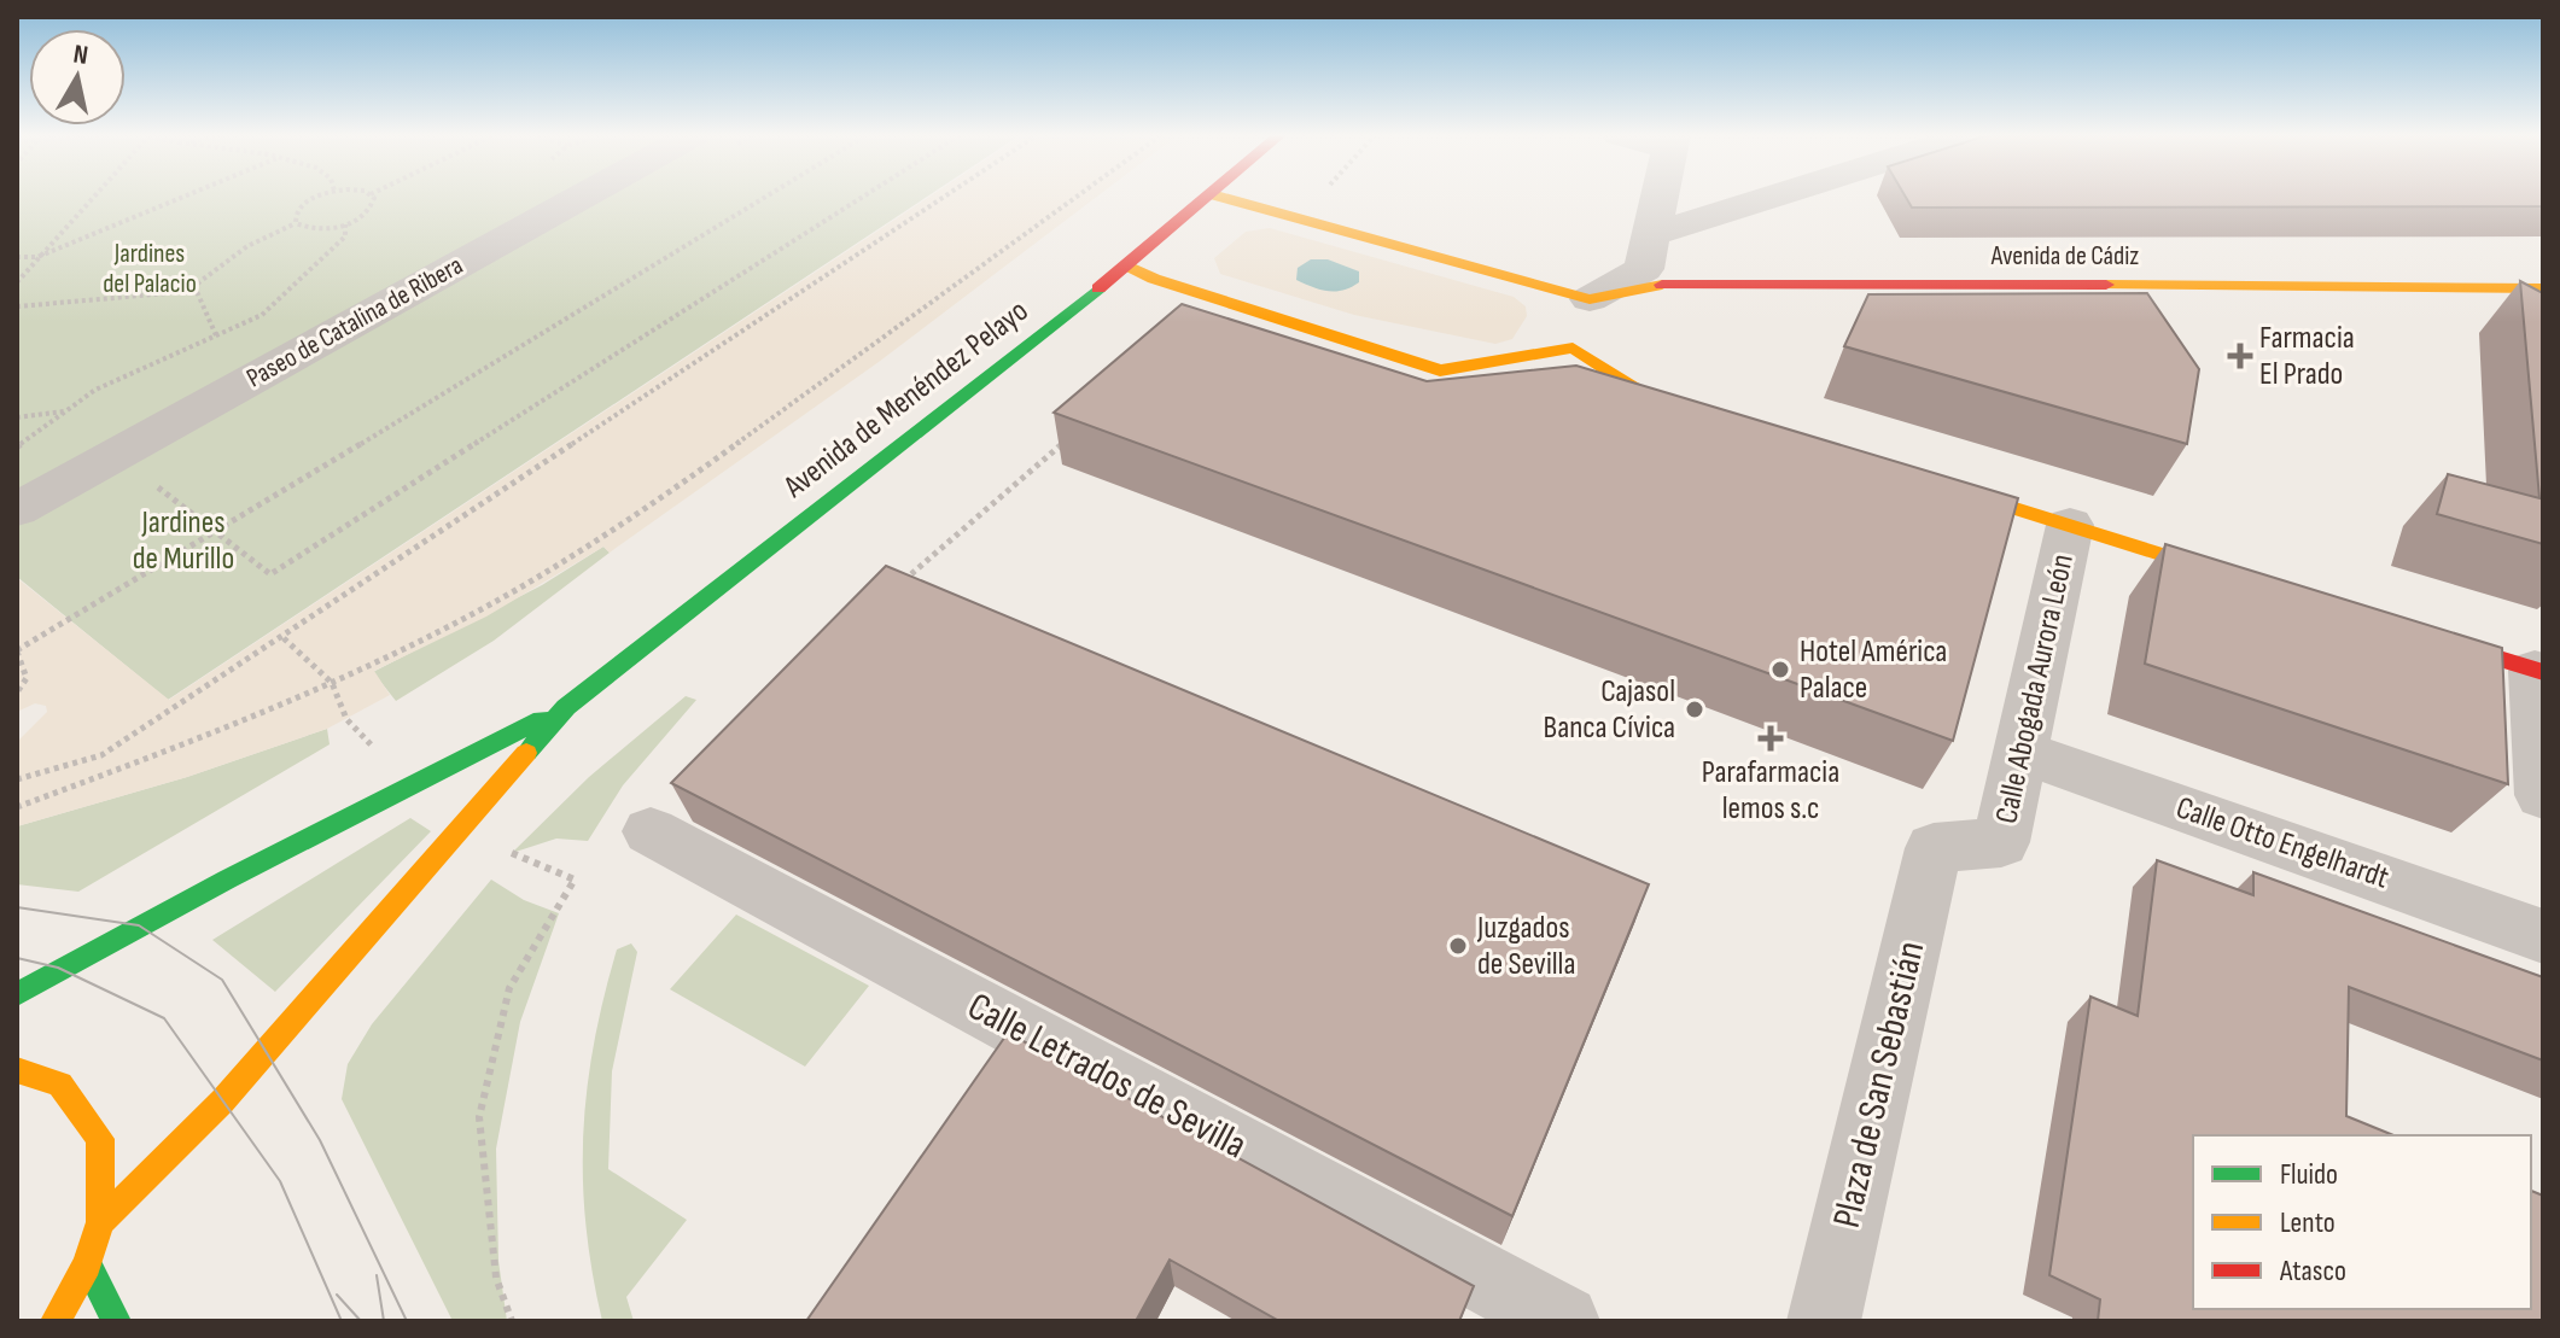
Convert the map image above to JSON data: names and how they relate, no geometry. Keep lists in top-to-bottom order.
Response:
{
  "streets": {
    "street": [
      "Avenida de Cádiz",
      "Paseo de Catalina de Ribera",
      "Avenida de Menéndez Pelayo",
      "Calle Abogada Aurora León",
      "Calle Otto Engelhardt",
      "Calle Letrados de Sevilla",
      "Plaza de San Sebastián"
    ]
  },
  "crossings": [
    ["Avenida de Cádiz", "Avenida de Menéndez Pelayo"],
    ["Calle Abogada Aurora León", "Calle Otto Engelhardt"],
    ["Calle Abogada Aurora León", "Plaza de San Sebastián"]
  ],
  "parks": ["Jardines del Palacio", "Jardines de Murillo"],
  "places": {
    "health": ["Farmacia El Prado", "Parafarmacia lemos s.c"],
    "other": ["Hotel América Palace", "Cajasol Banca Cívica", "Juzgados de Sevilla"]
  },
  "legend": ["Fluido", "Lento", "Atasco"],
  "north": "top"
}
